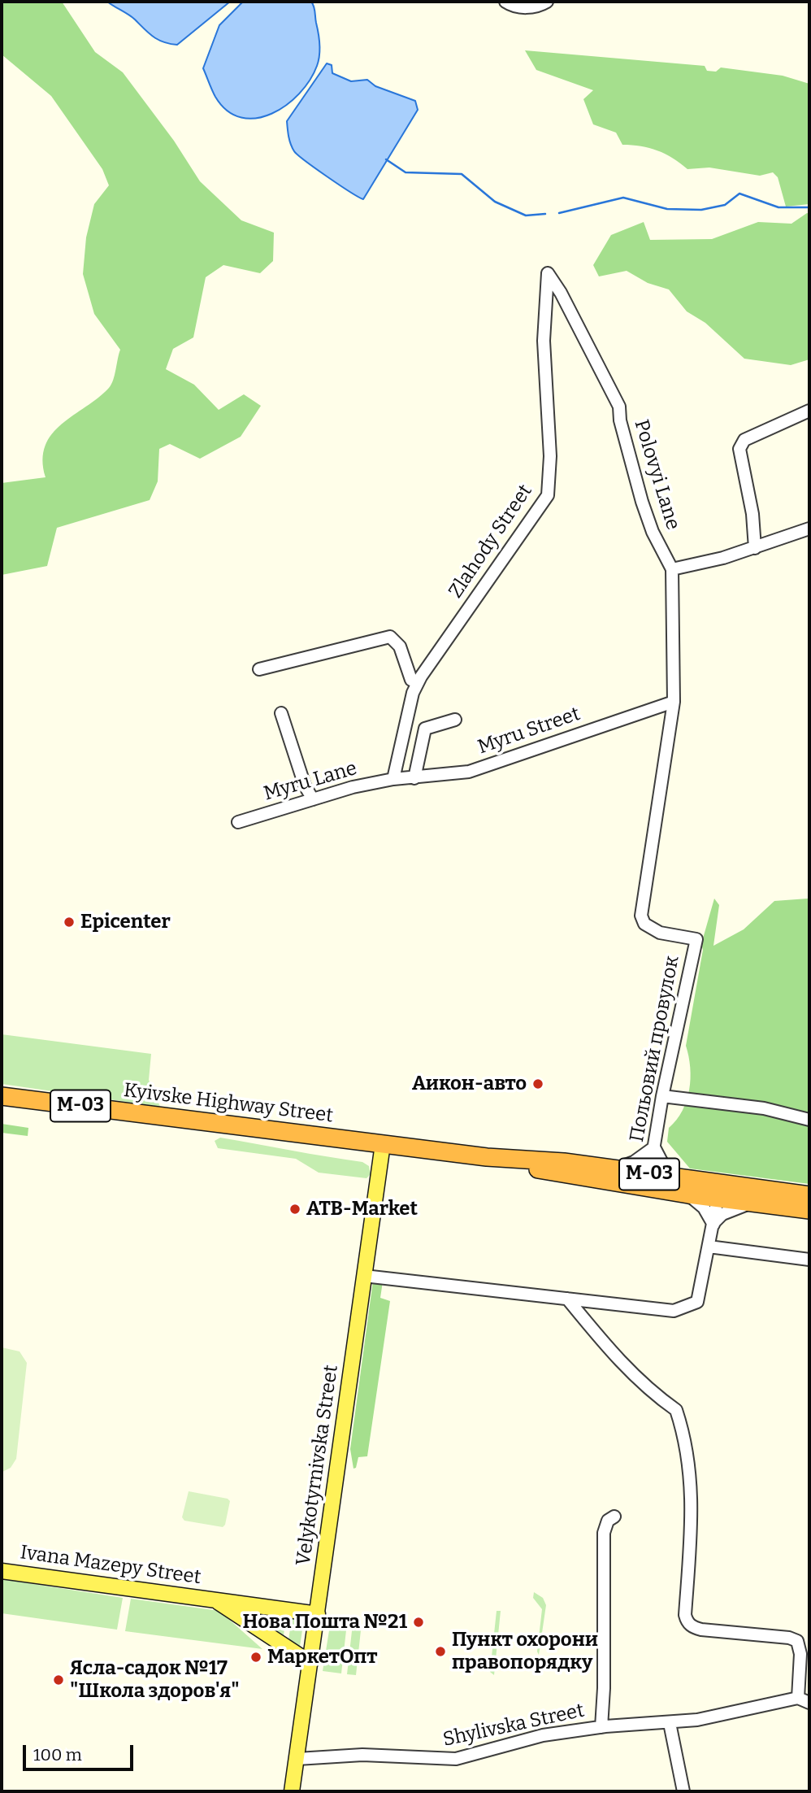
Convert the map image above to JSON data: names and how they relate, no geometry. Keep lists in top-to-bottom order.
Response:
{
  "streets": {
    "highway": ["Kyivske Highway Street", "М-03"],
    "main road": ["Velykotyrnivska Street", "Ivana Mazepy Street"],
    "street": [
      "Polovyi Lane",
      "Zlahody Street",
      "Myru Street",
      "Myru Lane",
      "Польовий провулок",
      "Shylivska Street"
    ]
  },
  "crossings": [
    ["Polovyi Lane", "Zlahody Street"],
    ["Polovyi Lane", "Myru Street"],
    ["Polovyi Lane", "Польовий провулок"],
    ["Zlahody Street", "Myru Street"],
    ["Zlahody Street", "Myru Lane"],
    ["Myru Street", "Myru Lane"],
    ["Myru Street", "Польовий провулок"],
    ["Польовий провулок", "М-03"],
    ["Kyivske Highway Street", "М-03"],
    ["Kyivske Highway Street", "Velykotyrnivska Street"],
    ["М-03", "Velykotyrnivska Street"],
    ["Velykotyrnivska Street", "Ivana Mazepy Street"],
    ["Velykotyrnivska Street", "Shylivska Street"]
  ],
  "places": [
    "Epicenter",
    "Аикон-авто",
    "ATB-Market",
    "Нова Пошта №21",
    "Пункт охорони правопорядку",
    "МаркетОпт",
    "Ясла-садок №17 \"Школа здоров'я\""
  ],
  "scale_bar": "100 m"
}
